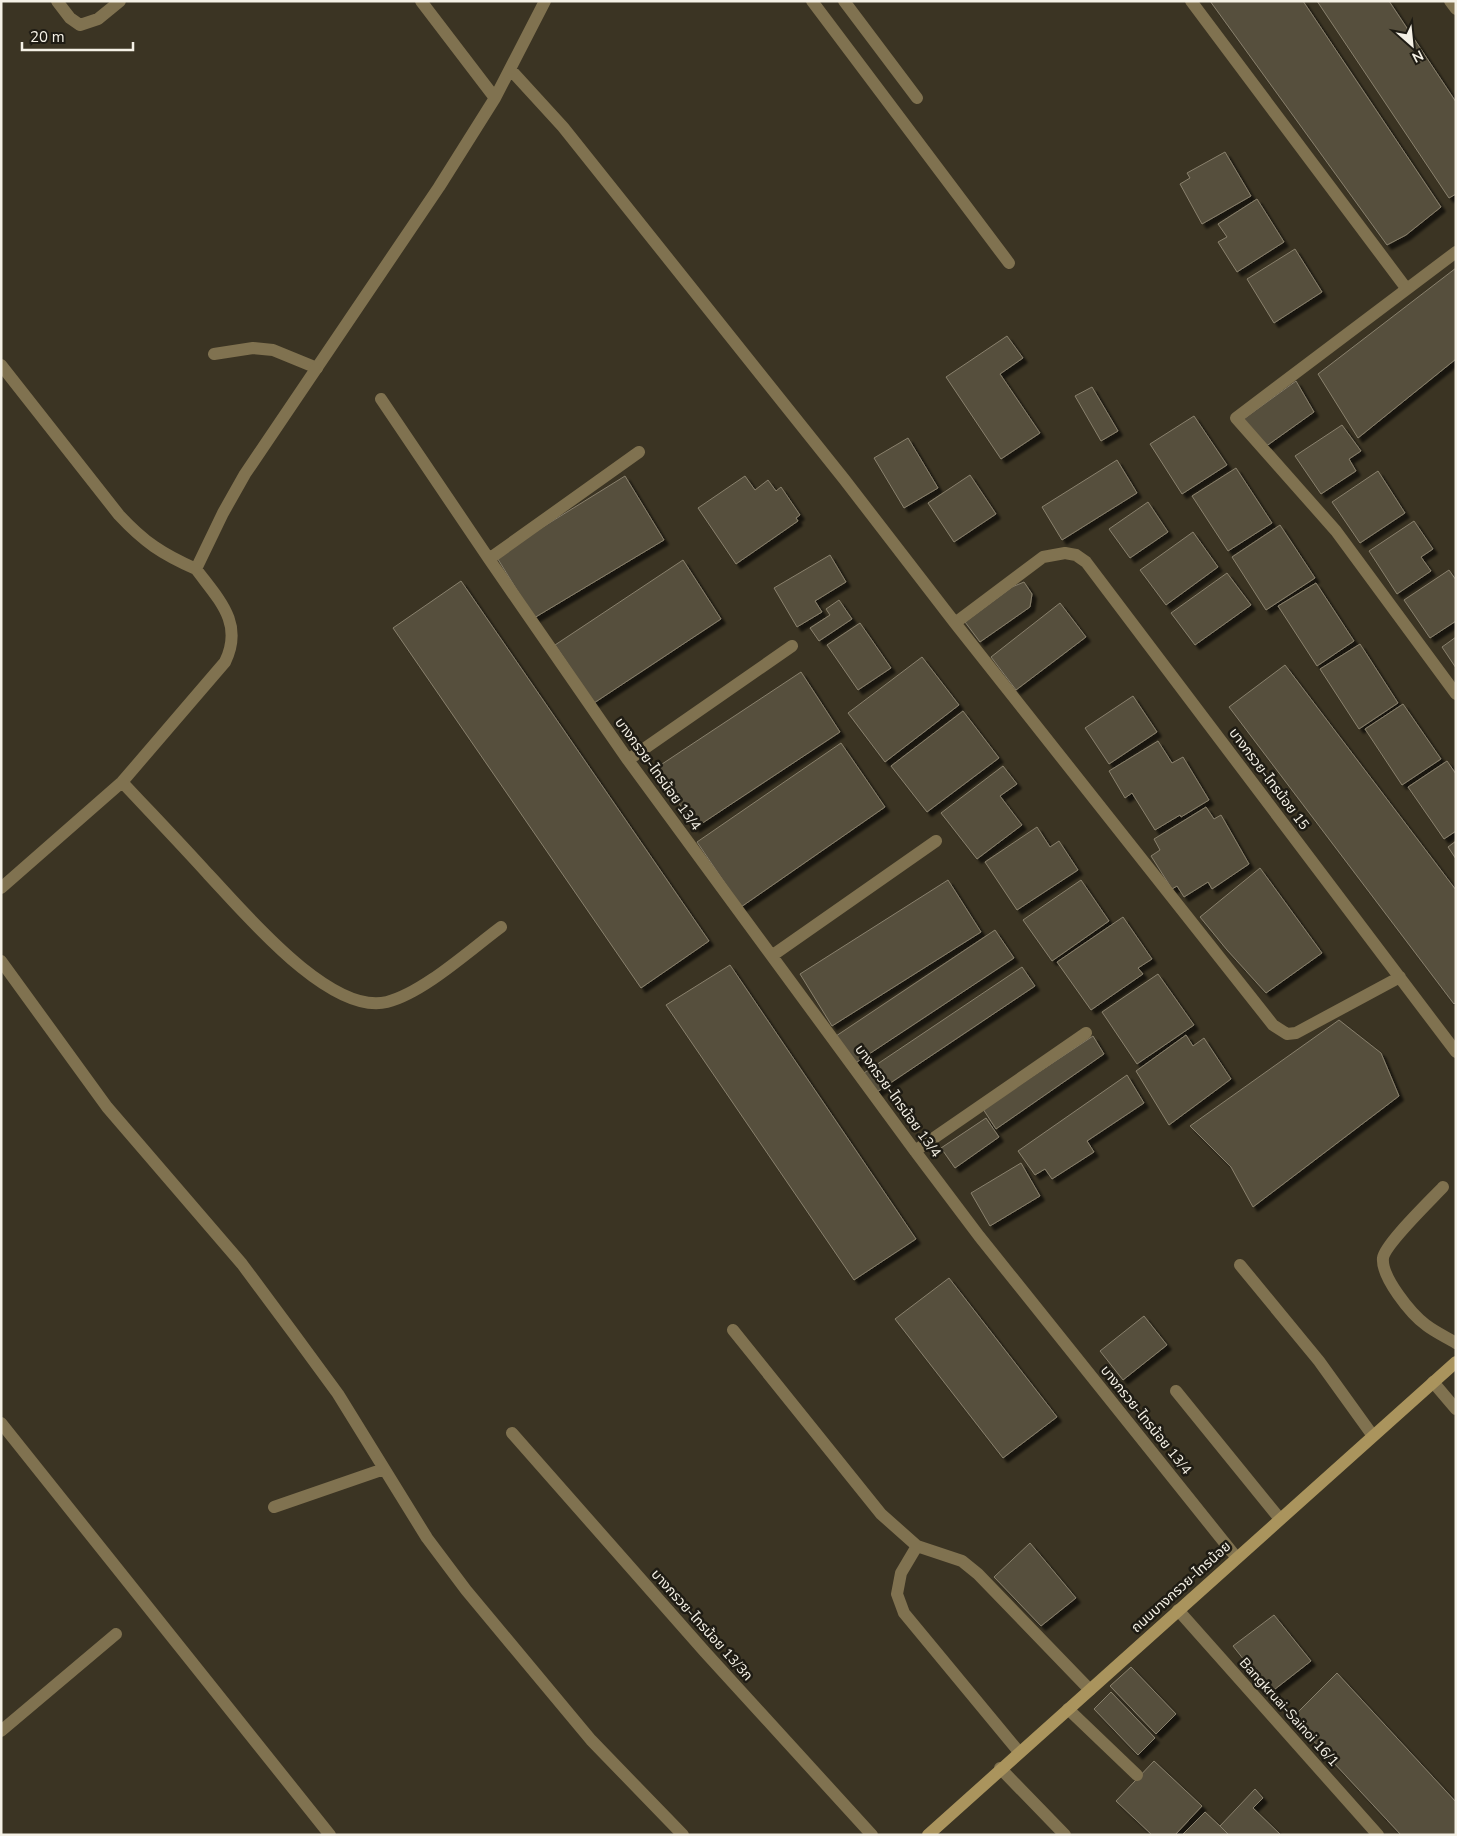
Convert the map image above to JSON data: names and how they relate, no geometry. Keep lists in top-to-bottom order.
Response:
{
  "streets": {
    "main road": ["ถนนบางกรวย-ไทรน้อย"],
    "street": [
      "บางกรวย-ไทรน้อย 13/4",
      "บางกรวย-ไทรน้อย 15",
      "บางกรวย-ไทรน้อย 13/3ก",
      "Bangkruai-Sainoi 16/1"
    ]
  },
  "crossings": [
    ["บางกรวย-ไทรน้อย 13/4", "ถนนบางกรวย-ไทรน้อย"],
    ["ถนนบางกรวย-ไทรน้อย", "Bangkruai-Sainoi 16/1"]
  ],
  "scale_bar": "20 m",
  "north": "bottom right"
}
